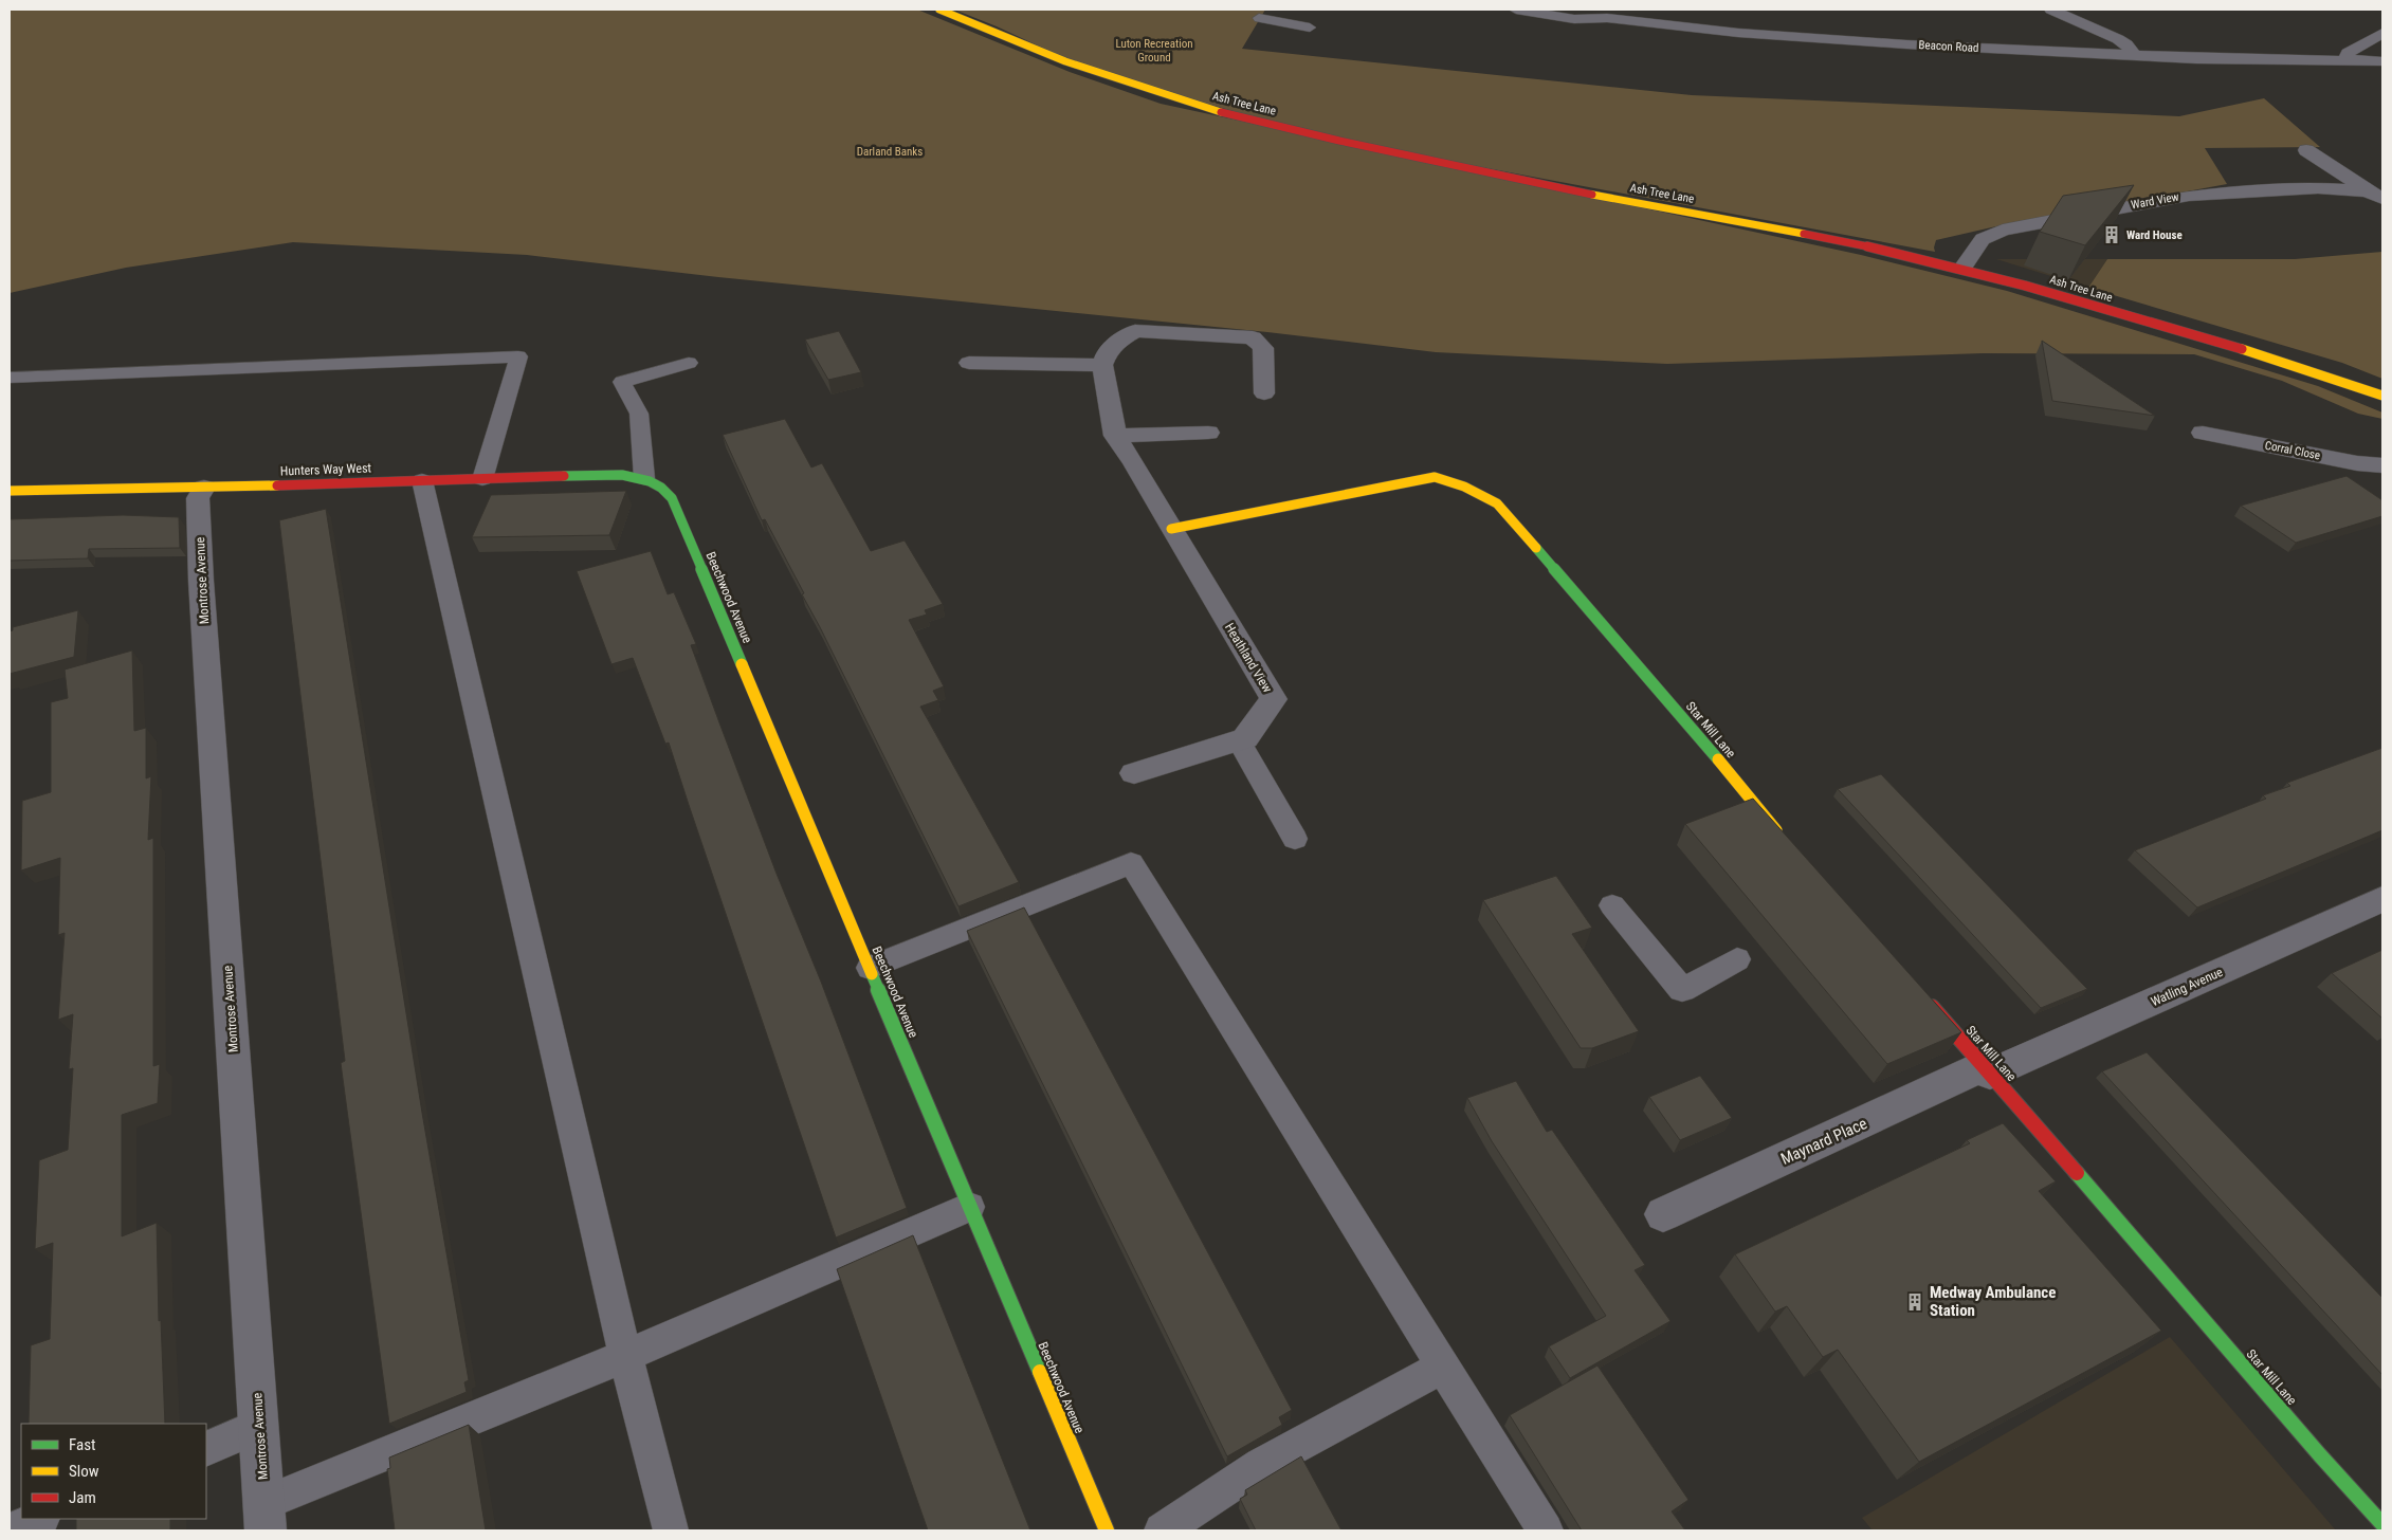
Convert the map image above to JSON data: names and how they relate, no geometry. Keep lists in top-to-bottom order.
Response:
{
  "streets": {
    "street": [
      "Beacon Road",
      "Ash Tree Lane",
      "Ward View",
      "Corral Close",
      "Hunters Way West",
      "Montrose Avenue",
      "Beechwood Avenue",
      "Heathland View",
      "Star Mill Lane",
      "Watling Avenue",
      "Maynard Place"
    ]
  },
  "crossings": [
    ["Ash Tree Lane", "Ward View"],
    ["Hunters Way West", "Montrose Avenue"],
    ["Hunters Way West", "Beechwood Avenue"],
    ["Heathland View", "Star Mill Lane"],
    ["Star Mill Lane", "Watling Avenue"],
    ["Star Mill Lane", "Maynard Place"],
    ["Watling Avenue", "Maynard Place"]
  ],
  "parks": ["Luton Recreation Ground", "Darland Banks"],
  "places": {
    "building": ["Ward House", "Medway Ambulance Station"]
  },
  "legend": ["Fast", "Slow", "Jam"]
}
